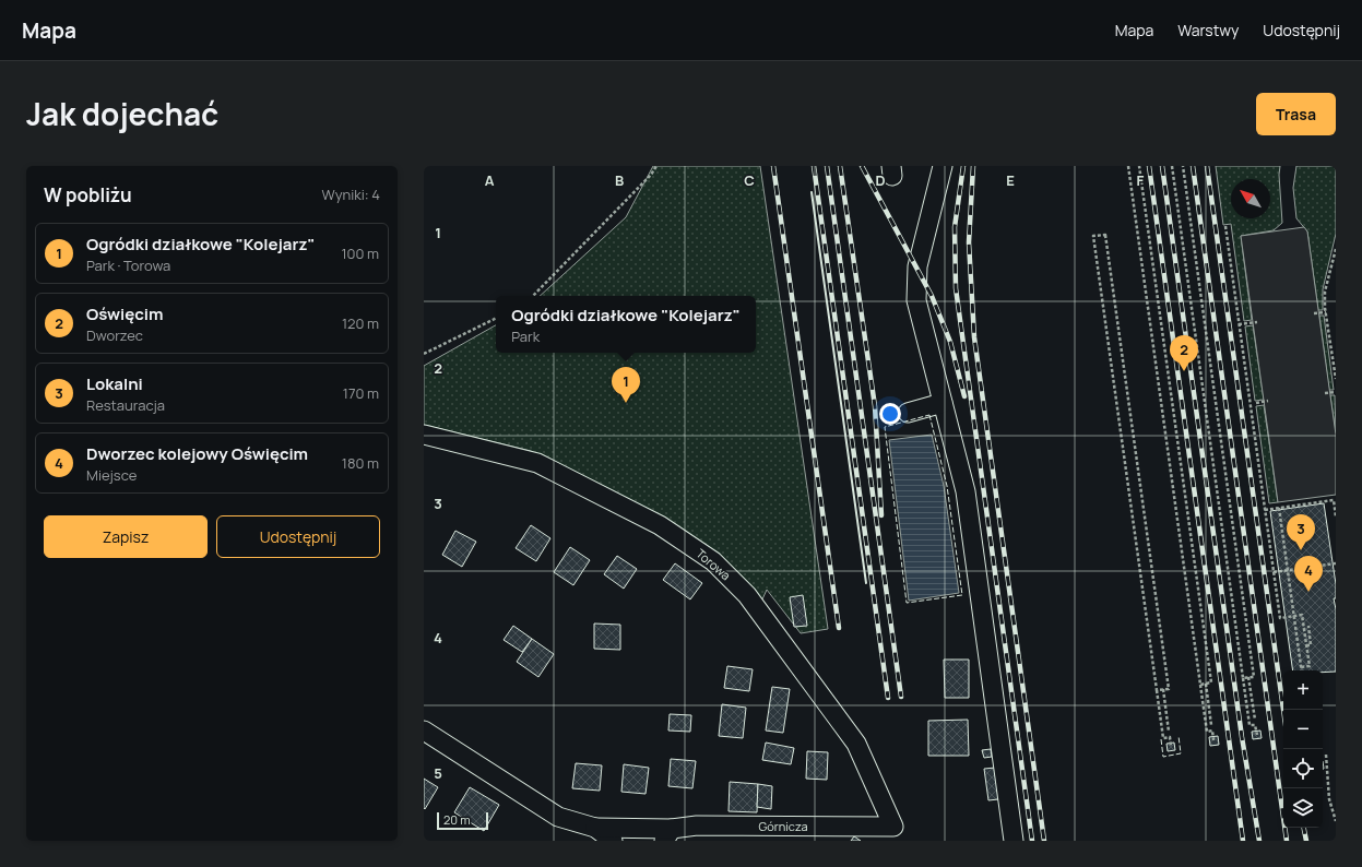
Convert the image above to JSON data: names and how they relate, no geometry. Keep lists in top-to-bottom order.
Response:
{
  "streets": {
    "street": ["Torowa", "Górnicza"]
  },
  "crossings": [
    ["Torowa", "Górnicza"]
  ],
  "scale_bar": "20 m",
  "north": "top left",
  "page": {
    "header": "Mapa",
    "nav": ["Mapa", "Warstwy", "Udostępnij"],
    "title": "Jak dojechać",
    "buttons": [
      "Trasa",
      ["Zapisz", "Udostępnij"]
    ],
    "heading": ["W pobliżu", "Wyniki: 4"],
    "list": [
      {
        "mark": "1",
        "name": "Ogródki działkowe \"Kolejarz\"",
        "note": "Park · Torowa",
        "value": "100 m"
      },
      {
        "mark": "2",
        "name": "Oświęcim",
        "note": "Dworzec",
        "value": "120 m"
      },
      {
        "mark": "3",
        "name": "Lokalni",
        "note": "Restauracja",
        "value": "170 m"
      },
      {
        "mark": "4",
        "name": "Dworzec kolejowy Oświęcim",
        "note": "Miejsce",
        "value": "180 m"
      }
    ],
    "popup": ["Ogródki działkowe \"Kolejarz\"", "Park"],
    "pins": [
      "2",
      "1",
      "3",
      "4"
    ],
    "map_buttons": ["+", "−"],
    "scale": "20 m"
  },
  "grid": {
    "columns": [
      "A",
      "B",
      "C",
      "D",
      "E",
      "F"
    ],
    "rows": [
      "1",
      "2",
      "3",
      "4",
      "5"
    ]
  }
}
